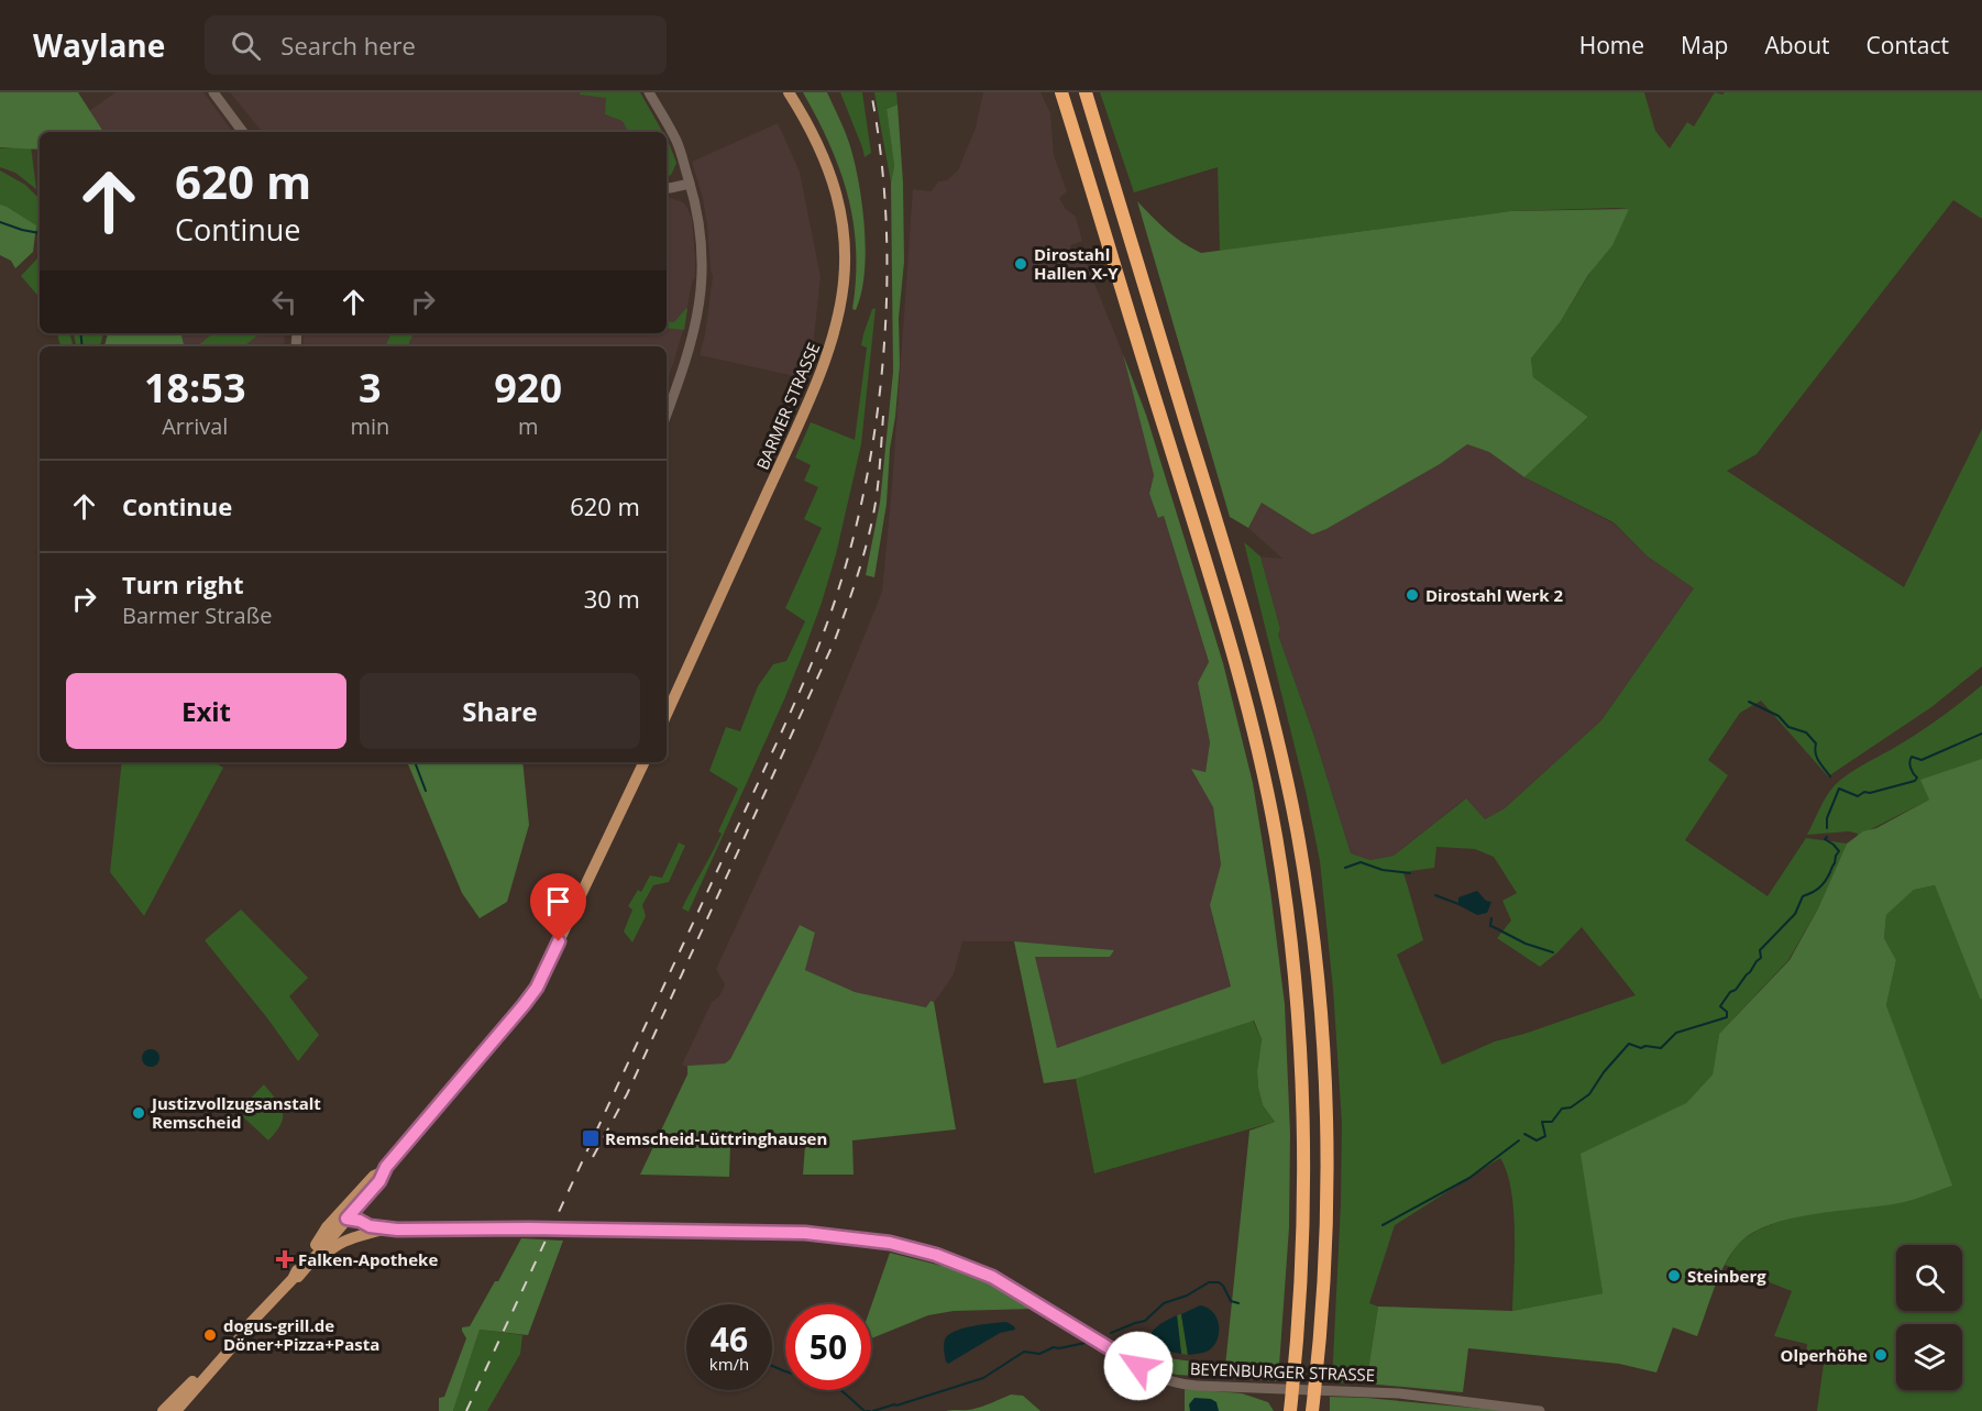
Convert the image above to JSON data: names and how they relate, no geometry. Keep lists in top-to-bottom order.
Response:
{
  "streets": {
    "main road": ["BARMER STRASSE", "BEYENBURGER STRASSE"]
  },
  "places": {
    "other": [
      "Dirostahl Hallen X-Y",
      "Dirostahl Werk 2",
      "Justizvollzugsanstalt Remscheid",
      "Steinberg",
      "dogus-grill.de Döner+Pizza+Pasta",
      "Olperhöhe"
    ],
    "transit": ["Remscheid-Lüttringhausen"],
    "health": ["Falken-Apotheke"]
  },
  "page": {
    "header": "Waylane",
    "search": "Search here",
    "nav": [
      "Home",
      "Map",
      "About",
      "Contact"
    ],
    "turn": ["620 m", "Continue"],
    "eta": [
      "18:53",
      "Arrival",
      "3",
      "min",
      "920",
      "m"
    ],
    "list": [
      {
        "name": "Continue",
        "value": "620 m"
      },
      {
        "name": "Turn right",
        "note": "Barmer Straße",
        "value": "30 m"
      }
    ],
    "buttons": ["Exit", "Share"],
    "speed": "46 km/h",
    "limit": "50"
  }
}
